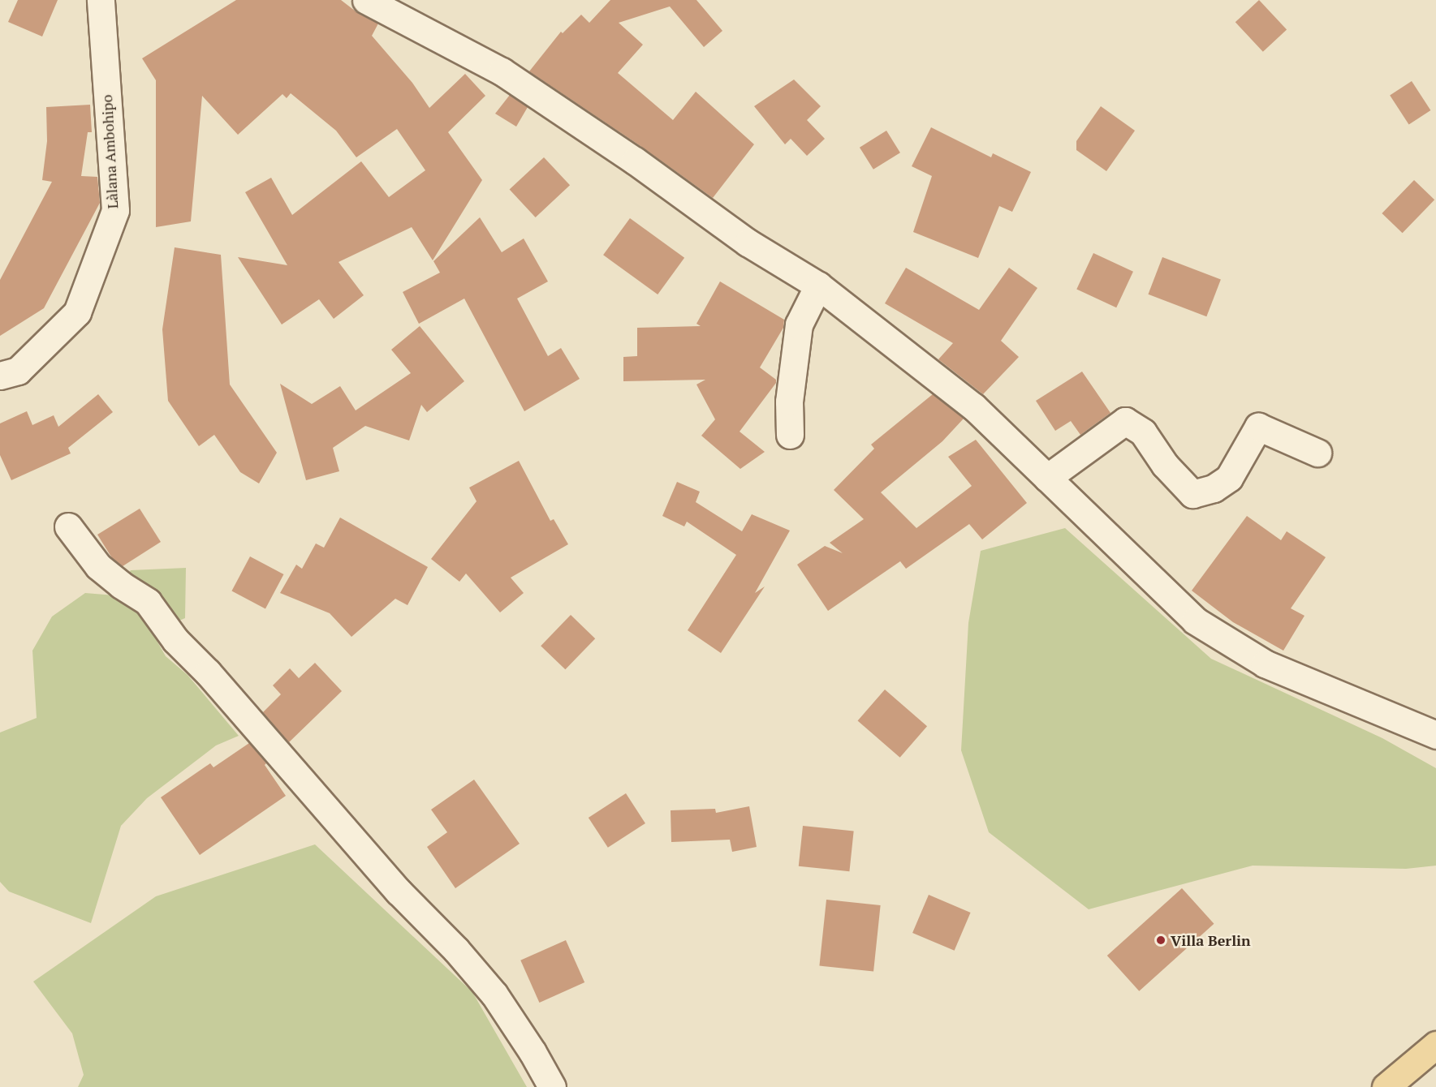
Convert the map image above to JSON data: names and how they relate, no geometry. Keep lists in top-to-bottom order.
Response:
{
  "streets": {
    "street": ["Làlana Ambohipo"]
  },
  "places": ["Villa Berlin"]
}
